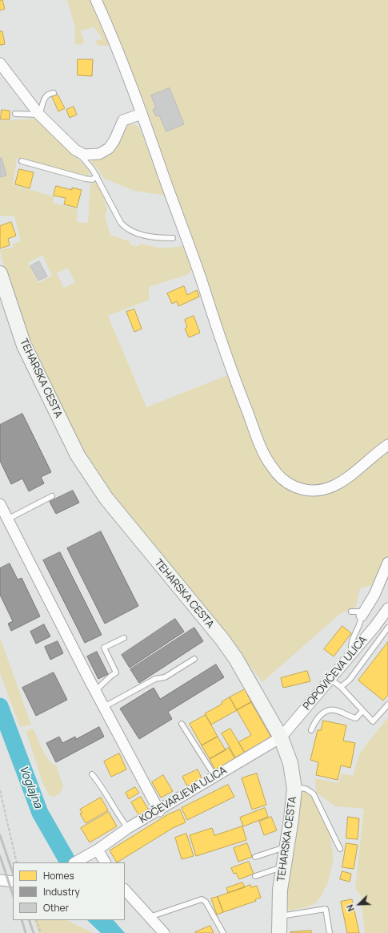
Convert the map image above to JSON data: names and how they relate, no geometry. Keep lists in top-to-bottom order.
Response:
{
  "streets": {
    "street": ["TEHARSKA CESTA", "POPOVIČEVA ULICA", "KOČEVARJEVA ULICA"]
  },
  "crossings": [
    ["TEHARSKA CESTA", "POPOVIČEVA ULICA"],
    ["TEHARSKA CESTA", "KOČEVARJEVA ULICA"],
    ["POPOVIČEVA ULICA", "KOČEVARJEVA ULICA"]
  ],
  "water": ["Voglajna"],
  "legend": ["Homes", "Industry", "Other"],
  "north": "bottom left"
}
